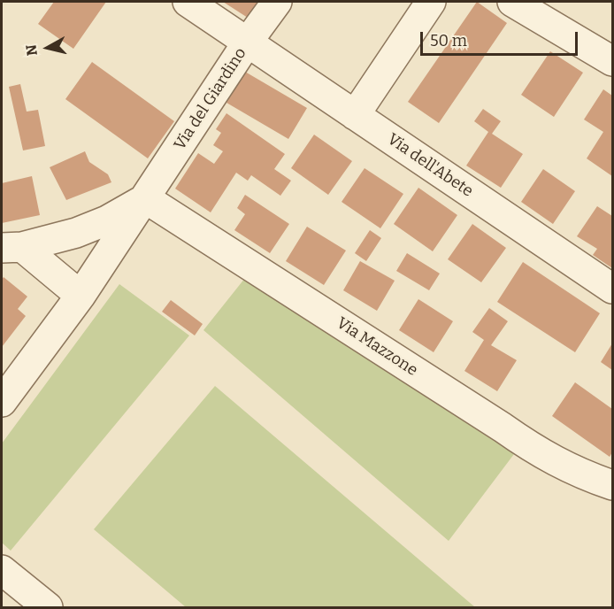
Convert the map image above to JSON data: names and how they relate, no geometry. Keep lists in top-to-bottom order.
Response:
{
  "streets": {
    "street": ["Via del Giardino", "Via dell'Abete", "Via Mazzone"]
  },
  "crossings": [
    ["Via del Giardino", "Via dell'Abete"],
    ["Via del Giardino", "Via Mazzone"]
  ],
  "scale_bar": "50 m",
  "north": "left"
}
